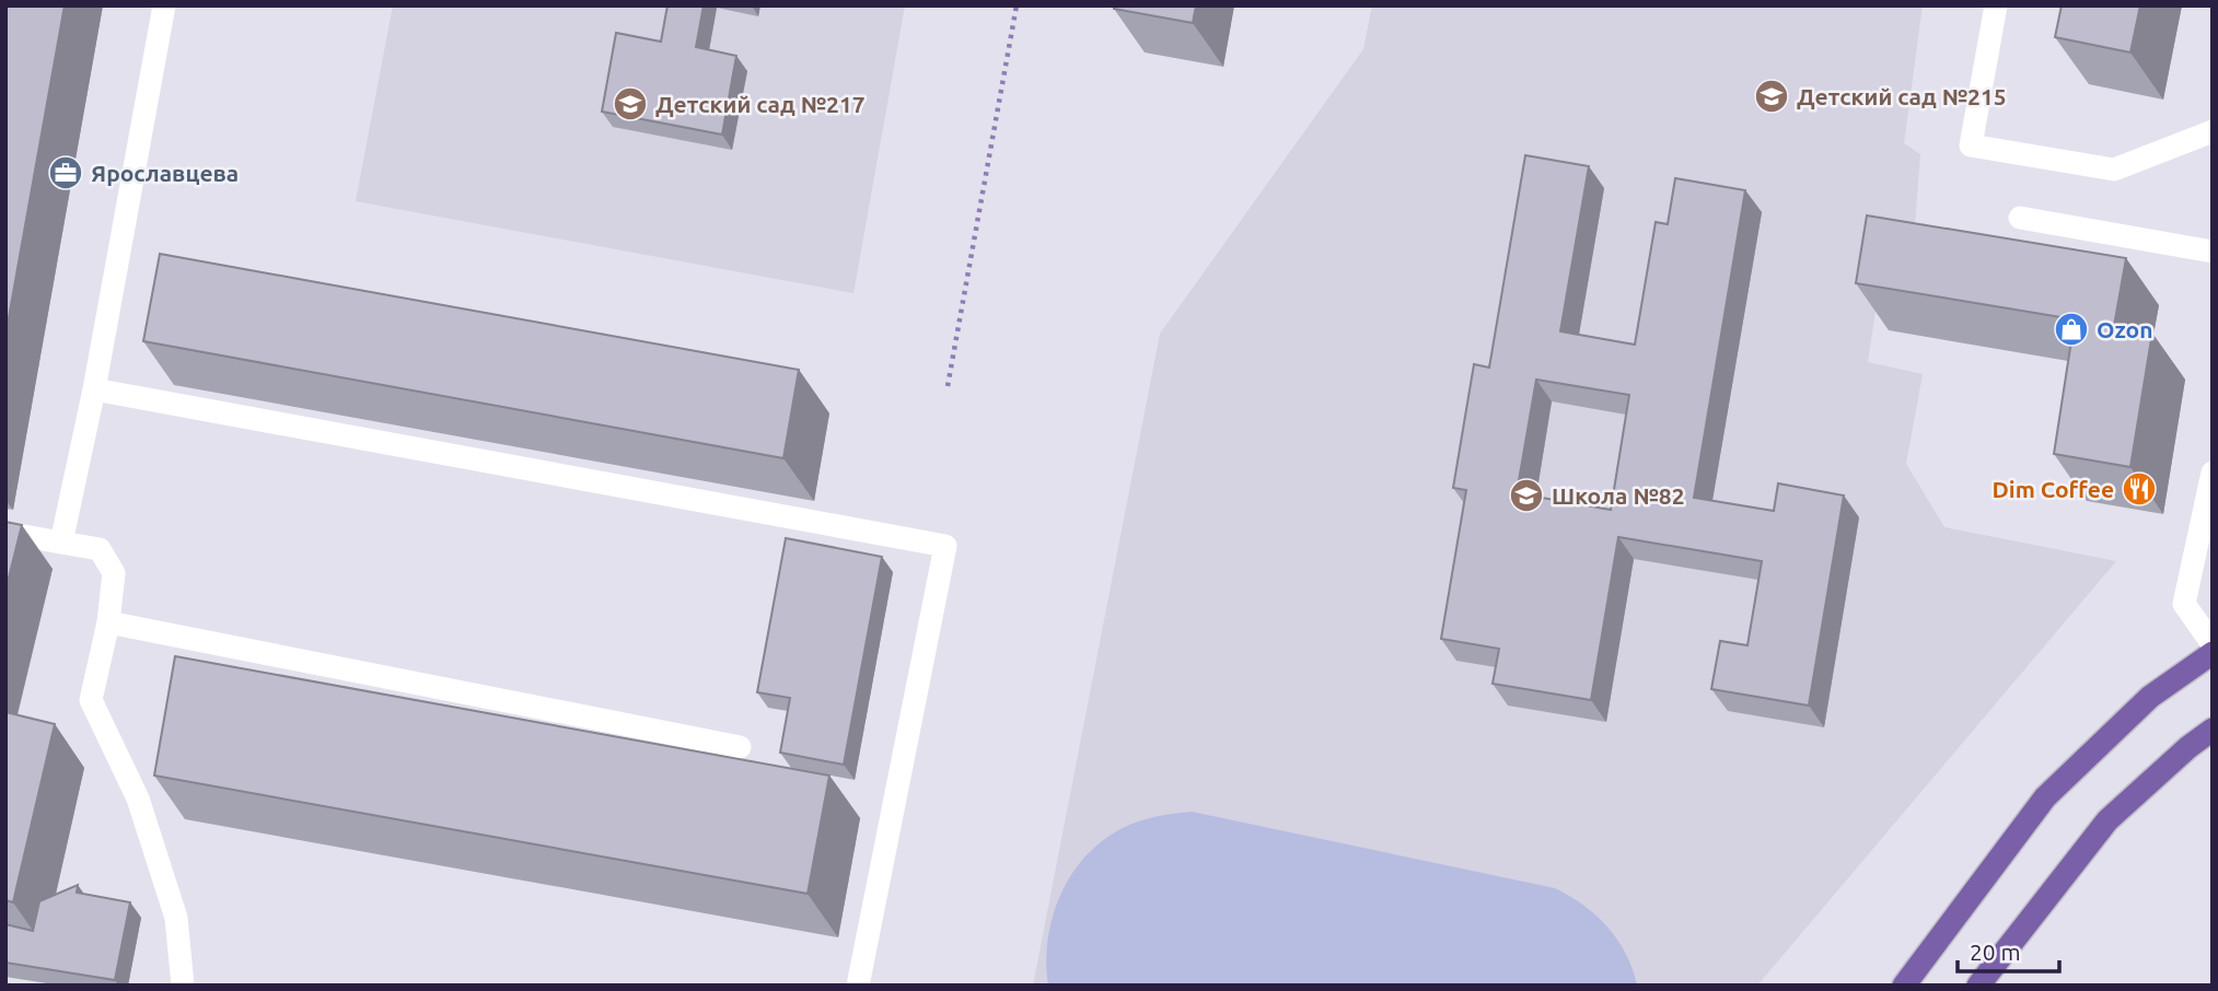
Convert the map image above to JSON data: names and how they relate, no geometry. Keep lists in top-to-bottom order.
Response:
{
  "places": {
    "school or university": ["Детский сад №215", "Детский сад №217", "Школа №82"],
    "office": ["Ярославцева"],
    "shop": ["Ozon"],
    "restaurant": ["Dim Coffee"]
  },
  "scale_bar": "20 m"
}
